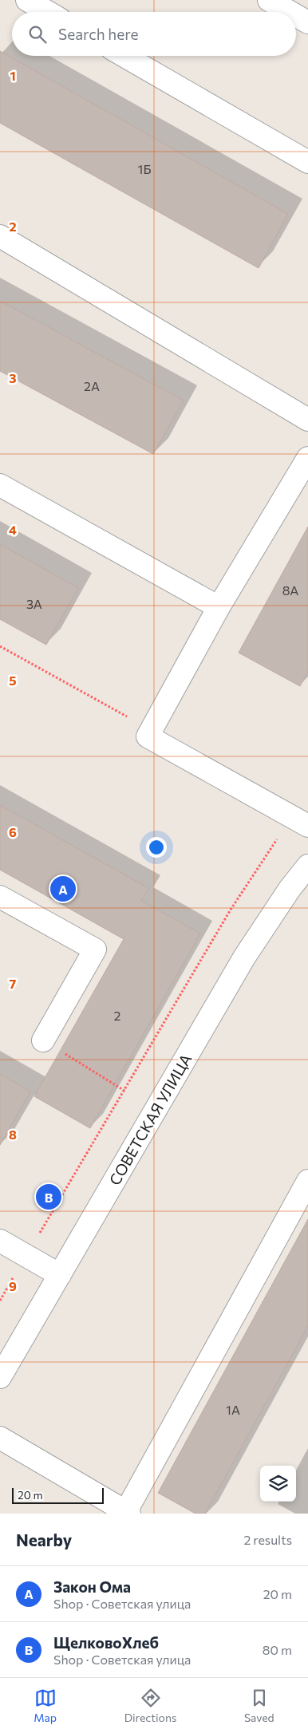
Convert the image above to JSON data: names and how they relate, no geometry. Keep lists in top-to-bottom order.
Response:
{
  "streets": {
    "street": ["СОВЕТСКАЯ УЛИЦА"]
  },
  "house_numbers": [
    "1Б",
    "2А",
    "8А",
    "3А",
    "2",
    "1А"
  ],
  "scale_bar": "20 m",
  "page": {
    "search": "Search here",
    "pins": ["A", "B"],
    "scale": "20 m",
    "heading": ["Nearby", "2 results"],
    "list": [
      {
        "mark": "A",
        "name": "Закон Ома",
        "note": "Shop · Советская улица",
        "value": "20 m"
      },
      {
        "mark": "B",
        "name": "ЩелковоХлеб",
        "note": "Shop · Советская улица",
        "value": "80 m"
      }
    ],
    "nav": ["Map", "Directions", "Saved"]
  },
  "grid": {
    "rows": [
      "1",
      "2",
      "3",
      "4",
      "5",
      "6",
      "7",
      "8",
      "9"
    ]
  }
}
